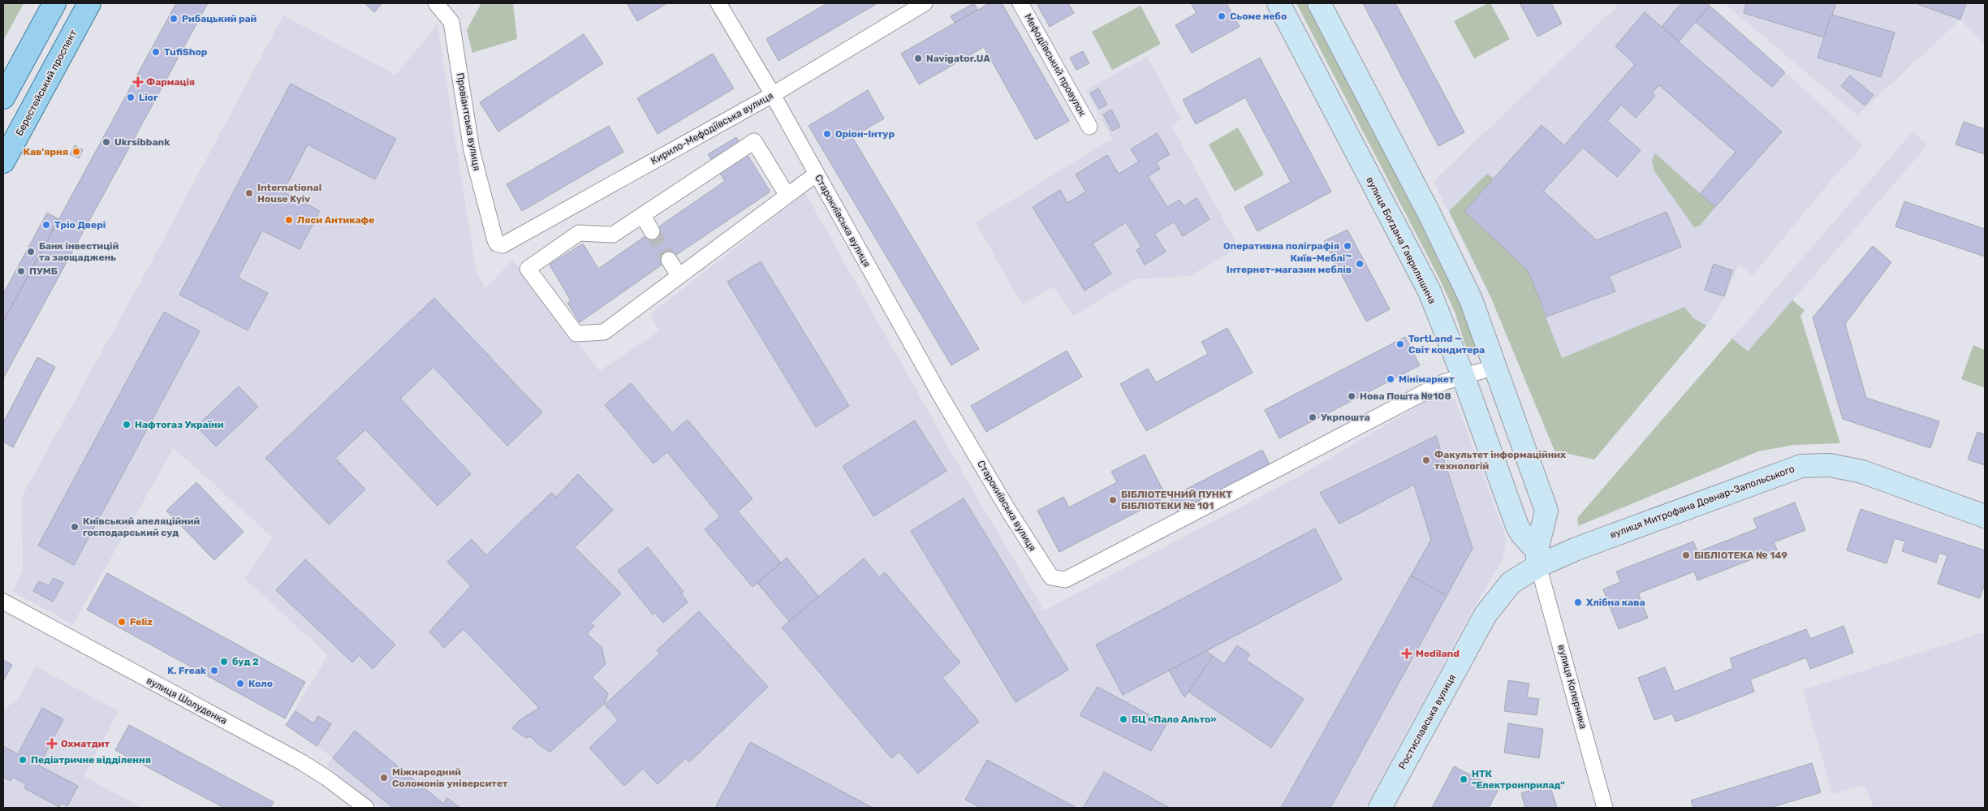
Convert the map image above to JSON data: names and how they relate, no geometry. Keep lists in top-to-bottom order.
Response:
{
  "streets": {
    "main road": ["Берестейський проспект"],
    "street": [
      "Мефодіївський провулок",
      "Провіантська вулиця",
      "Кирило-Мефодіївська вулиця",
      "Старокиївська вулиця",
      "вулиця Богдана Гаврилишина",
      "вулиця Митрофана Довнар-Запольського",
      "вулиця Коперника",
      "вулиця Шолуденка",
      "Ростиславська вулиця"
    ]
  },
  "crossings": [
    ["Провіантська вулиця", "Кирило-Мефодіївська вулиця"],
    ["Кирило-Мефодіївська вулиця", "Старокиївська вулиця"],
    ["Старокиївська вулиця", "вулиця Богдана Гаврилишина"],
    ["вулиця Богдана Гаврилишина", "вулиця Митрофана Довнар-Запольського"],
    ["вулиця Богдана Гаврилишина", "вулиця Коперника"],
    ["вулиця Богдана Гаврилишина", "Ростиславська вулиця"],
    ["вулиця Митрофана Довнар-Запольського", "вулиця Коперника"],
    ["вулиця Митрофана Довнар-Запольського", "Ростиславська вулиця"],
    ["вулиця Коперника", "Ростиславська вулиця"]
  ],
  "places": {
    "other": [
      "Сьоме небо",
      "Рибацький рай",
      "TufiShop",
      "Navigator.UA",
      "Lior",
      "Оріон-Інтур",
      "Ukrsibbank",
      "Кав'ярня",
      "International House Kyiv",
      "Ляси Антикафе",
      "Тріо Двері",
      "Оперативна поліграфія",
      "Банк інвестицій та заощаджень",
      "Київ-Меблі™ Інтернет-магазин меблів",
      "ПУМБ",
      "TortLand — Світ кондитера",
      "Мінімаркет",
      "Нова Пошта №108",
      "Укрпошта",
      "Нафтогаз України",
      "Факультет інформаційних технологій",
      "БІБЛІОТЕЧНИЙ ПУНКТ БІБЛІОТЕКИ № 101",
      "Київський апеляційний господарський суд",
      "БІБЛІОТЕКА № 149",
      "Хлібна кава",
      "Feliz",
      "буд 2",
      "K. Freak",
      "Коло",
      "БЦ «Пало Альто»",
      "Педіатричне відділення",
      "Міжнародний Соломонів університет",
      "НТК \"Електронприлад\""
    ],
    "health": ["Фармація", "Mediland", "Охматдит"]
  }
}
